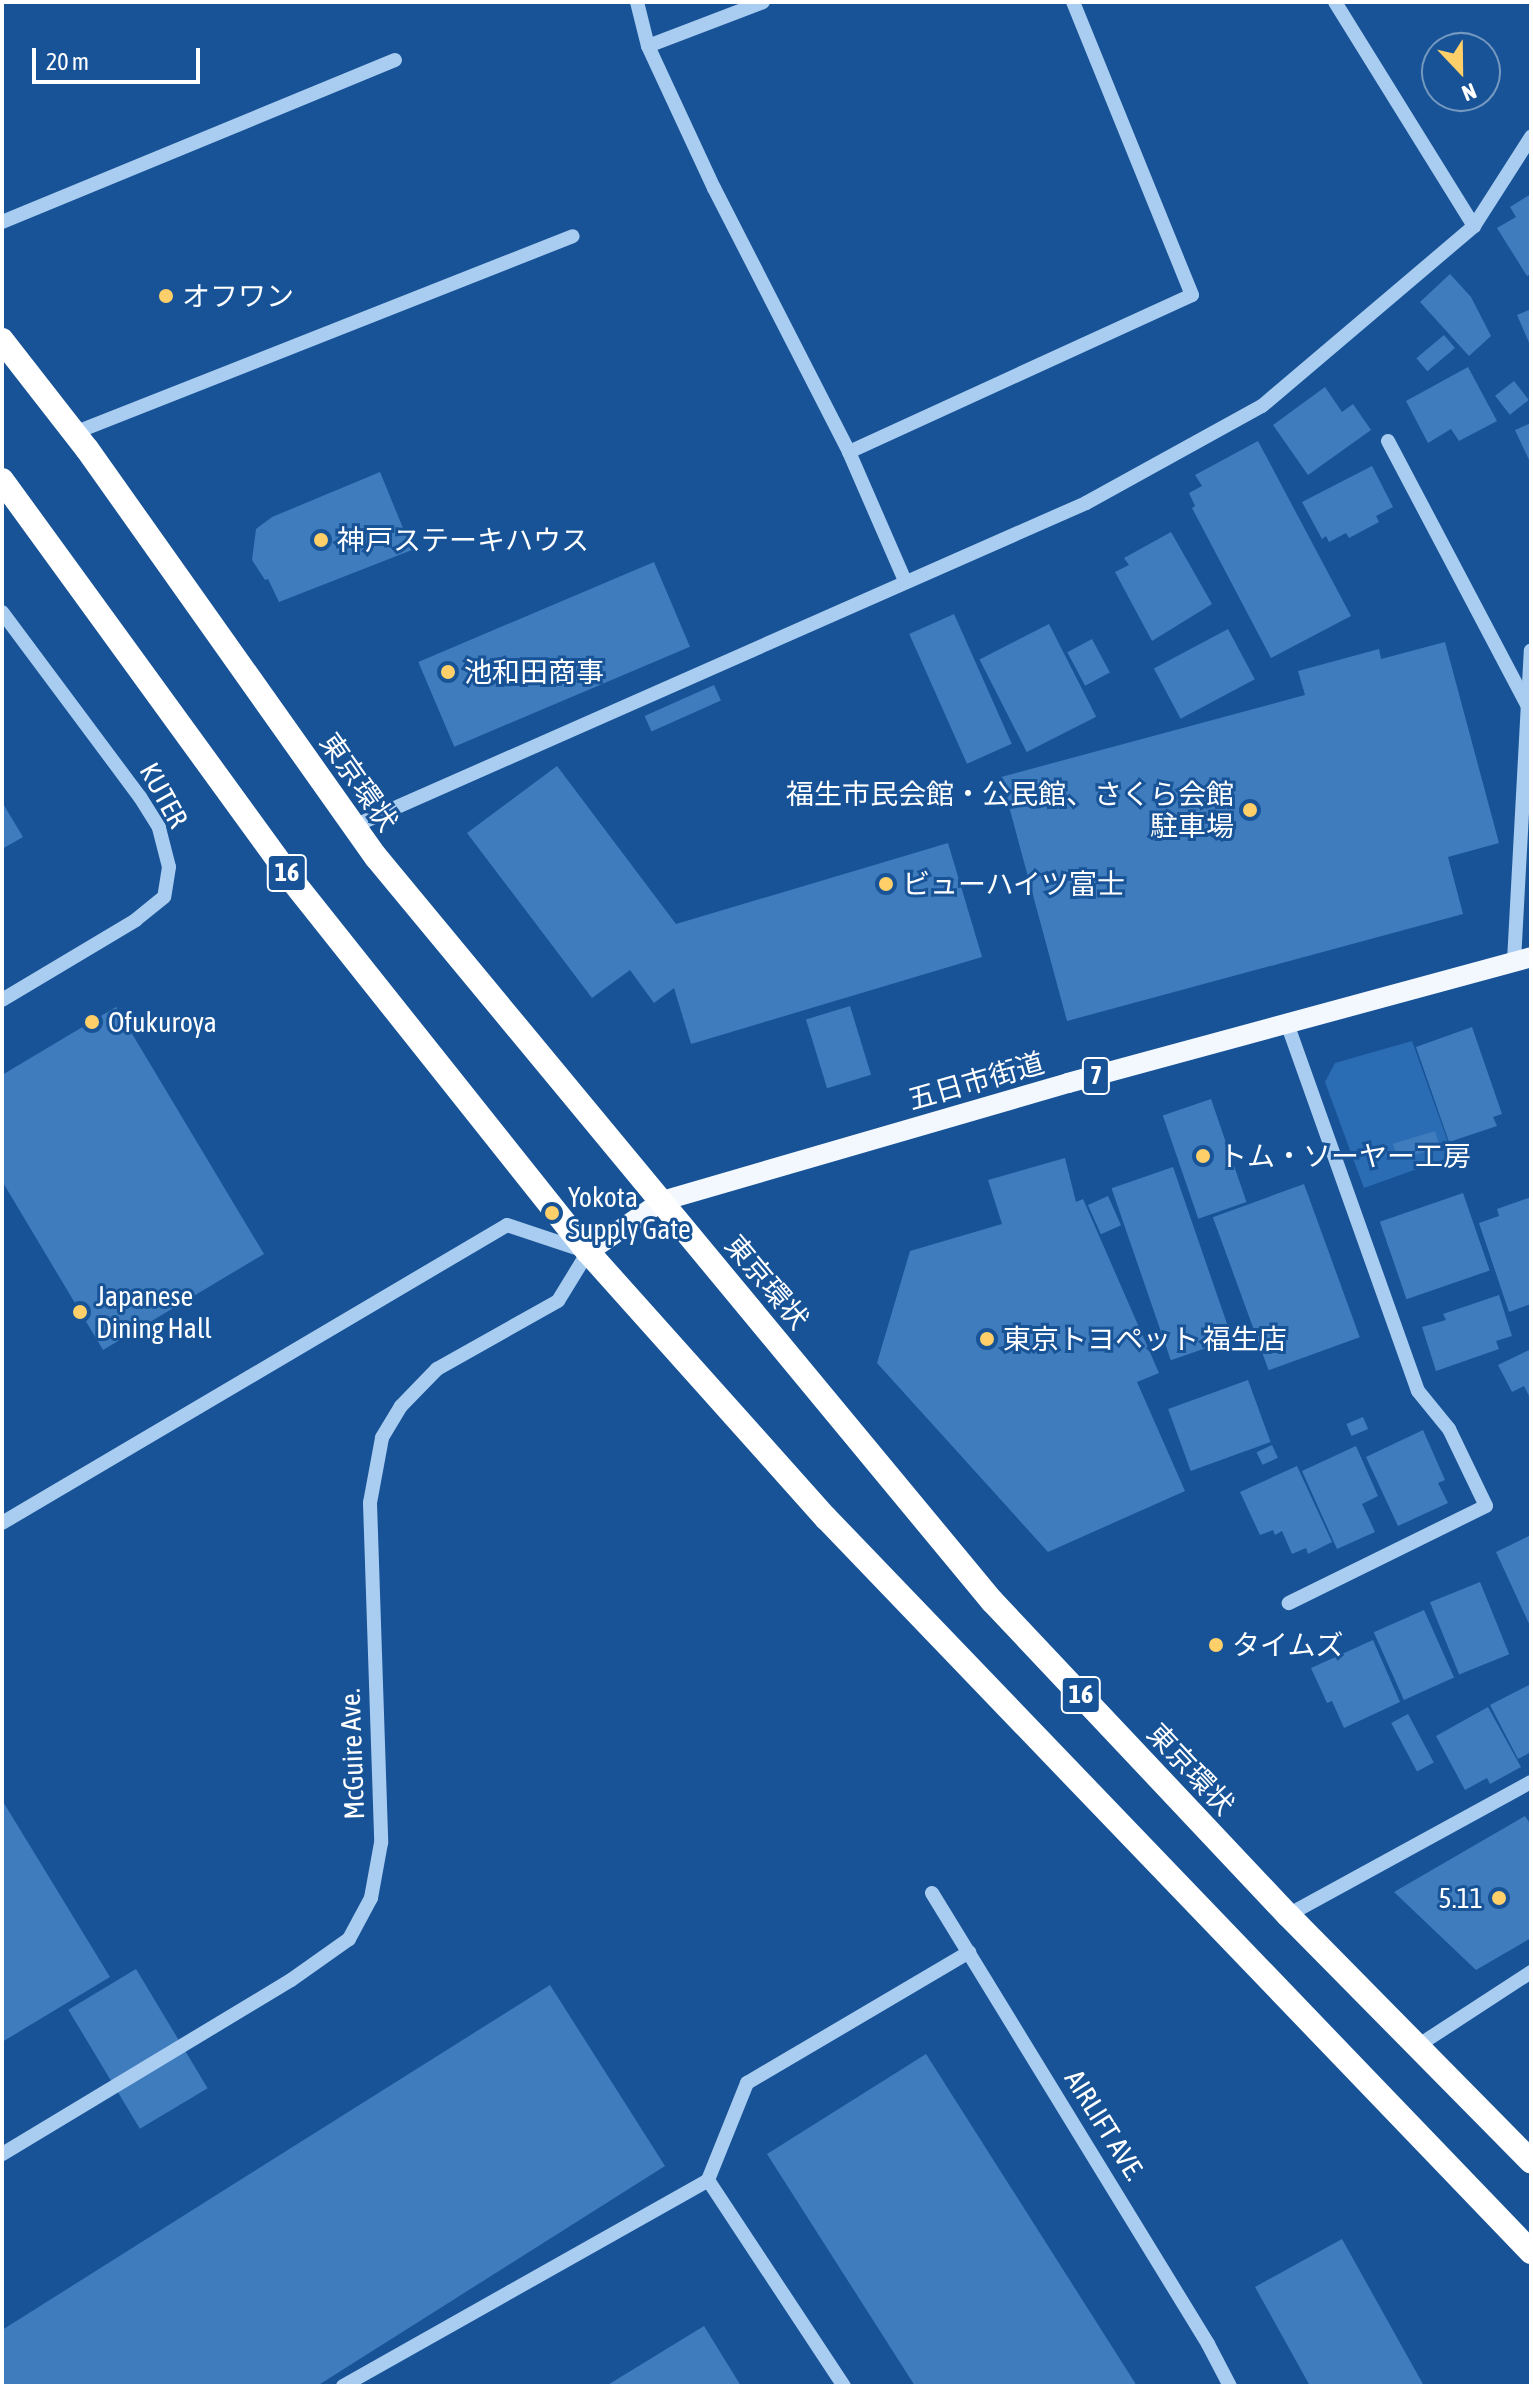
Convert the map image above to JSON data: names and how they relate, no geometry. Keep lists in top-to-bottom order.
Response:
{
  "streets": {
    "highway": ["東京環状", "16"],
    "main road": ["7", "五日市街道"],
    "street": ["KUTER", "McGuire Ave.", "AIRLIFT AVE."]
  },
  "crossings": [
    ["東京環状", "五日市街道"],
    ["16", "五日市街道"],
    ["16", "McGuire Ave."],
    ["五日市街道", "McGuire Ave."]
  ],
  "places": [
    "オフワン",
    "神戸ステーキハウス",
    "池和田商事",
    "福生市民会館・公民館、さくら会館 駐車場",
    "ビューハイツ富士",
    "Ofukuroya",
    "トム・ソーヤー工房",
    "Yokota Supply Gate",
    "Japanese Dining Hall",
    "東京トヨペット 福生店",
    "タイムズ",
    "5.11"
  ],
  "scale_bar": "20 m",
  "north": "bottom"
}
